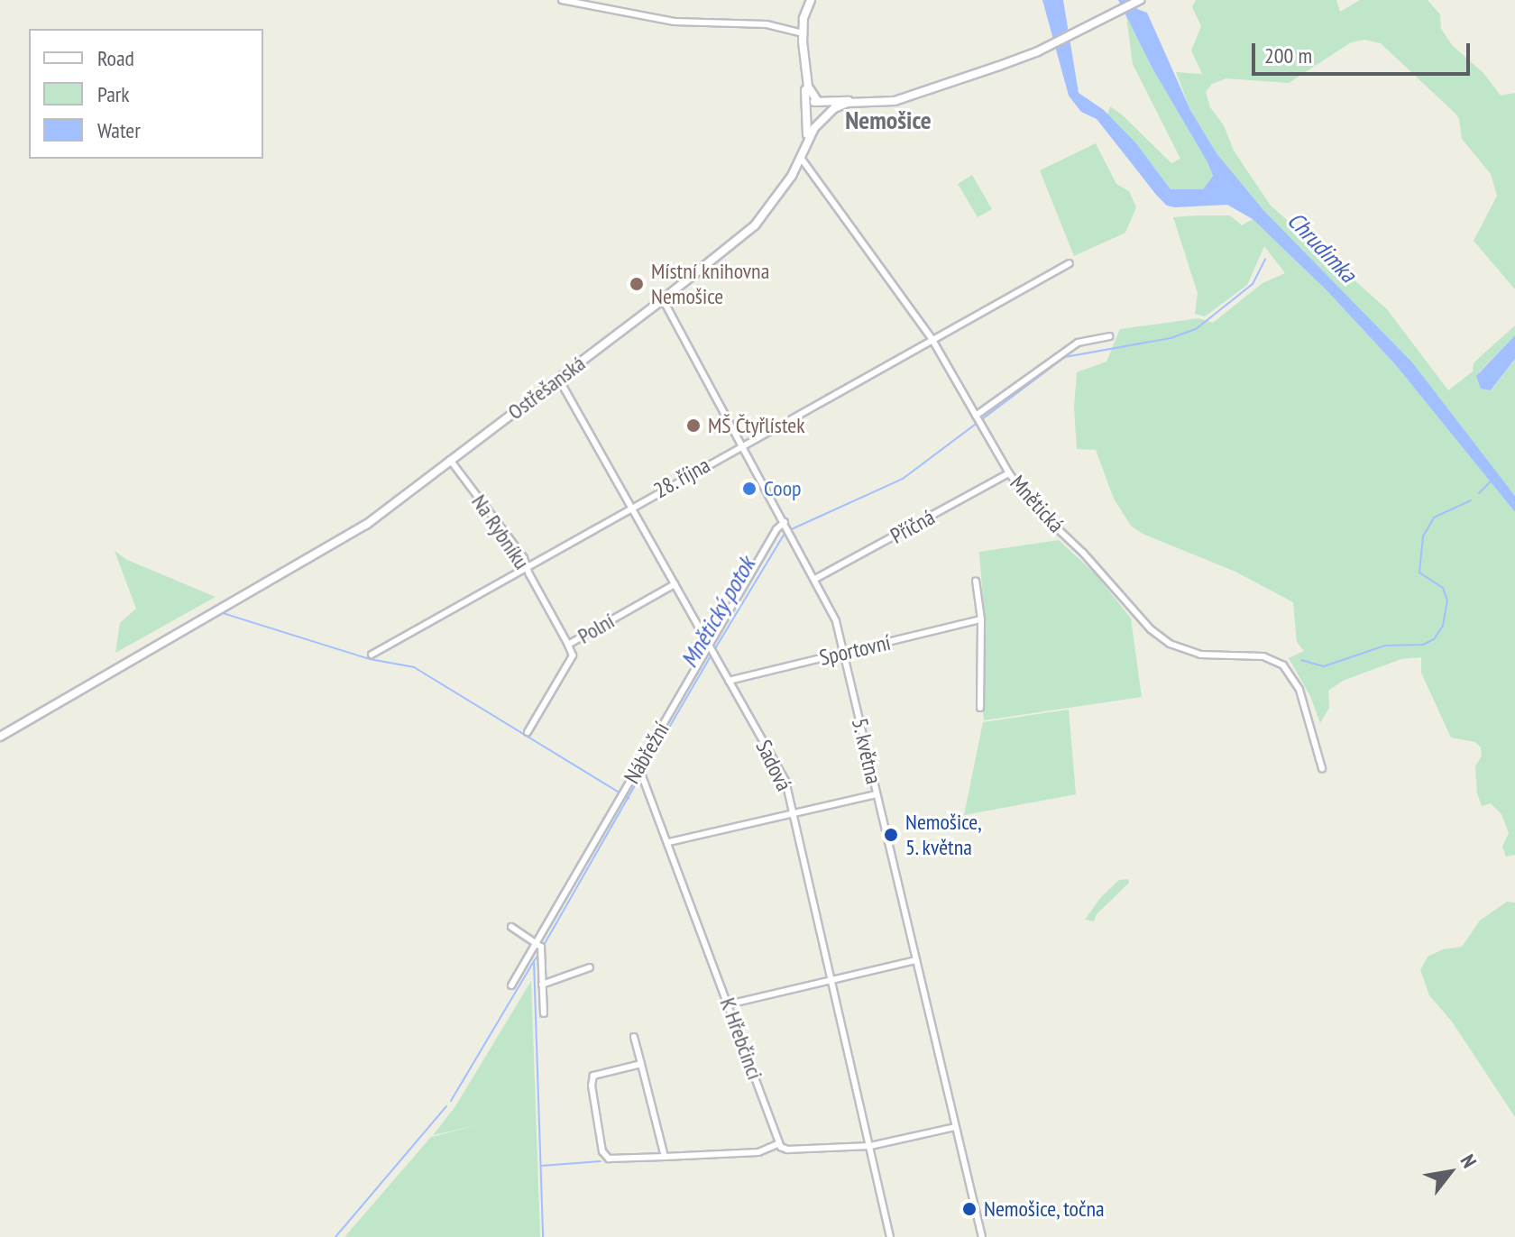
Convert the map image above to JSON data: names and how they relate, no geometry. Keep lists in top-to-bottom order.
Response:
{
  "streets": {
    "street": [
      "Ostřešanská",
      "28. října",
      "Mnětická",
      "Příčná",
      "Na Rybníku",
      "Polní",
      "Sportovní",
      "5. května",
      "Nábřežní",
      "Sadová",
      "K Hřebčinci"
    ]
  },
  "crossings": [
    ["Ostřešanská", "Mnětická"],
    ["Ostřešanská", "Na Rybníku"],
    ["Ostřešanská", "5. května"],
    ["Ostřešanská", "Sadová"],
    ["28. října", "Mnětická"],
    ["28. října", "Na Rybníku"],
    ["28. října", "5. května"],
    ["28. října", "Sadová"],
    ["Mnětická", "Příčná"],
    ["Příčná", "5. května"],
    ["Na Rybníku", "Polní"],
    ["Polní", "Sadová"],
    ["Sportovní", "5. května"],
    ["Sportovní", "Sadová"],
    ["5. května", "Nábřežní"],
    ["Nábřežní", "Sadová"],
    ["Nábřežní", "K Hřebčinci"]
  ],
  "districts": ["Nemošice"],
  "water": ["Chrudimka", "Mnětický potok"],
  "places": [
    "Místní knihovna Nemošice",
    "MŠ Čtyřlístek",
    "Coop",
    "Nemošice, 5. května",
    "Nemošice, točna"
  ],
  "legend": ["Road", "Park", "Water"],
  "scale_bar": "200 m",
  "north": "top right"
}
